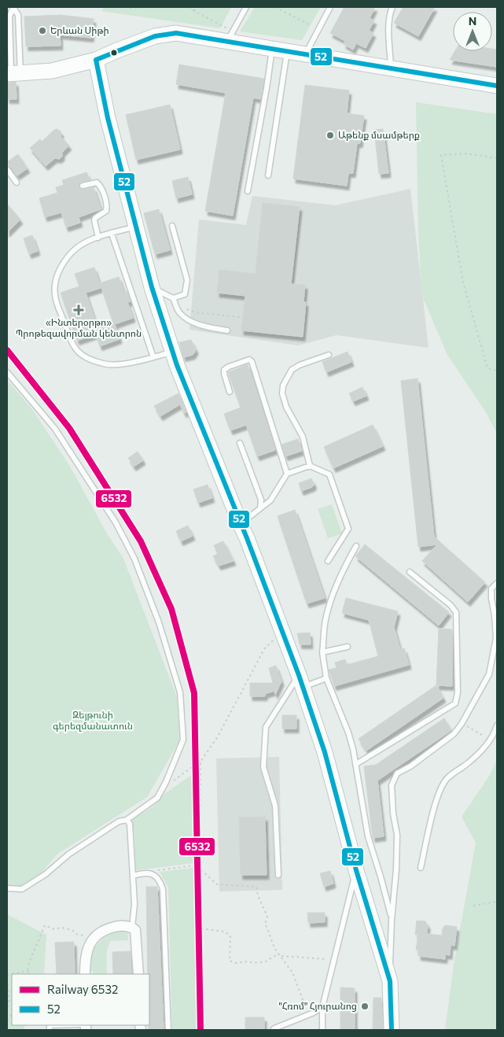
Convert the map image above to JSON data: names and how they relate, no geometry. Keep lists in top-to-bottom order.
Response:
{
  "parks": ["Զեյթունի գերեզմանատուն"],
  "places": {
    "other": ["Երևան Սիթի", "Աթենք մսամթերք", "\"Հռոմ\" Հյուրանոց"],
    "health": ["«Ինտերօրթո» Պրոթեզավորման կենտրոն"]
  },
  "lines": ["transit line 52", "rail line 6532"],
  "legend": ["Railway 6532", "52"],
  "north": "top"
}
